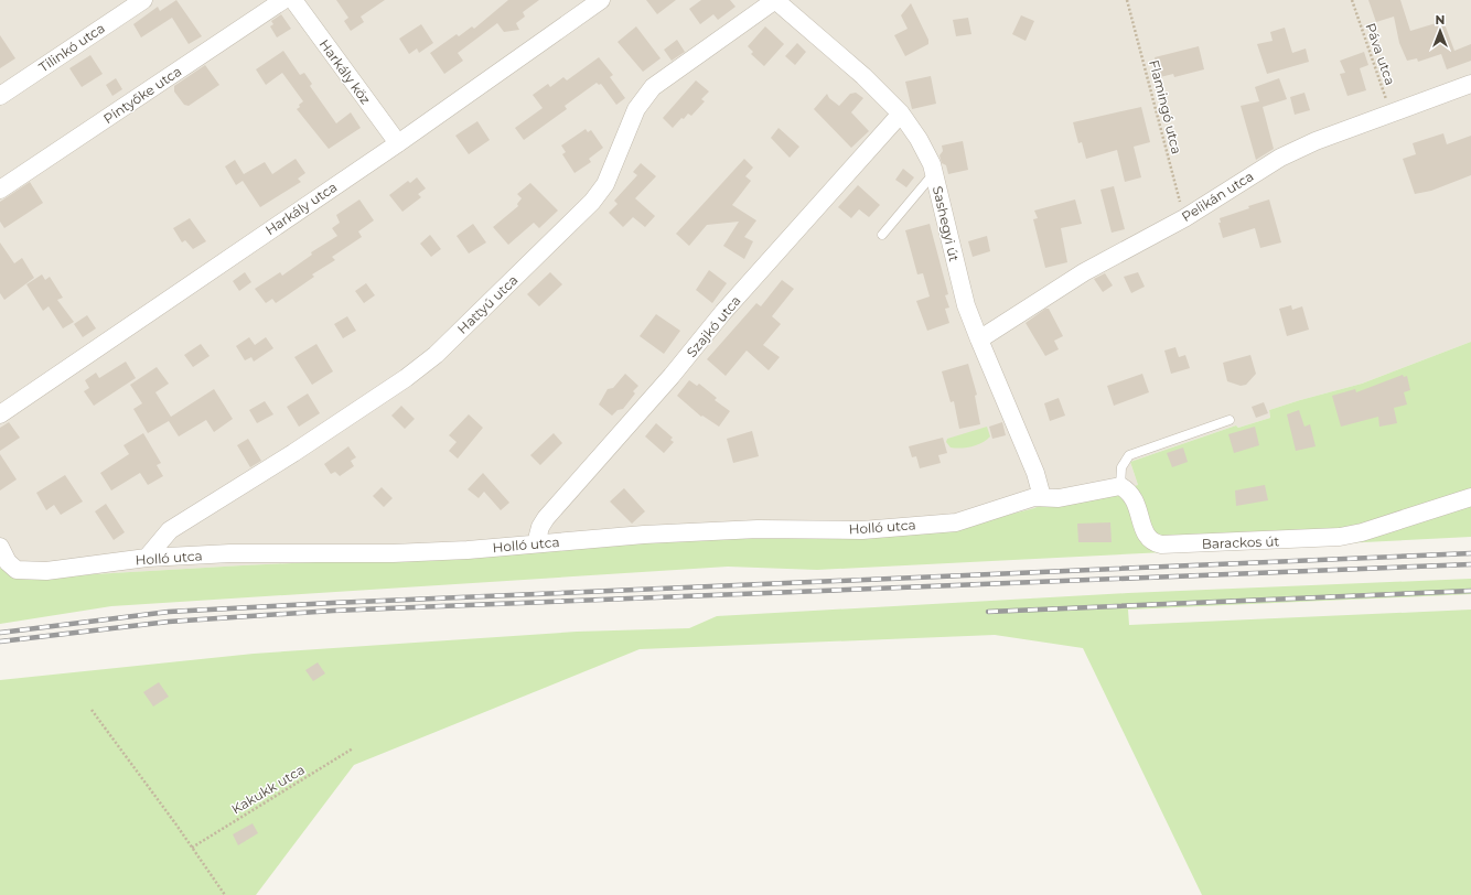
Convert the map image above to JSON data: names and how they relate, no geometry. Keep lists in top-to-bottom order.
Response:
{
  "streets": {
    "street": [
      "Tilinkó utca",
      "Harkály köz",
      "Pintyőke utca",
      "Pelikán utca",
      "Harkály utca",
      "Sashegyi út",
      "Hattyú utca",
      "Szajkó utca",
      "Holló utca",
      "Barackos út"
    ],
    "path": ["Páva utca", "Flamingó utca", "Kakukk utca"]
  },
  "crossings": [
    ["Páva utca", "Pelikán utca"],
    ["Harkály köz", "Harkály utca"],
    ["Flamingó utca", "Pelikán utca"],
    ["Pelikán utca", "Sashegyi út"],
    ["Sashegyi út", "Hattyú utca"],
    ["Sashegyi út", "Szajkó utca"],
    ["Sashegyi út", "Holló utca"],
    ["Hattyú utca", "Holló utca"],
    ["Szajkó utca", "Holló utca"]
  ],
  "north": "top"
}
